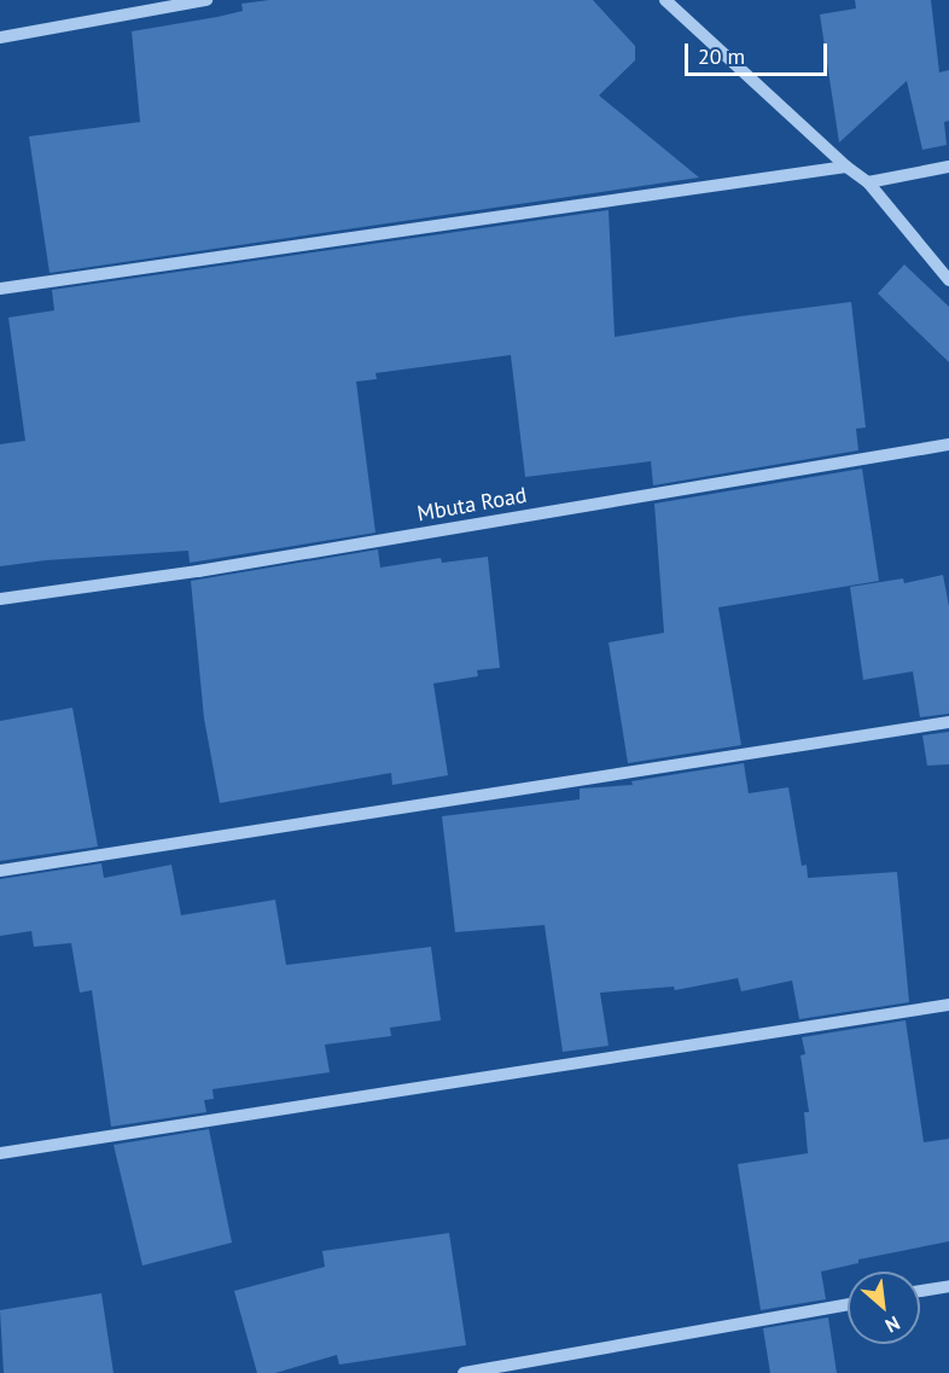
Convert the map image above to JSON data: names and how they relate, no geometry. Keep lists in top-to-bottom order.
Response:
{
  "streets": {
    "street": ["Mbuta Road"]
  },
  "scale_bar": "20 m",
  "north": "bottom right"
}
